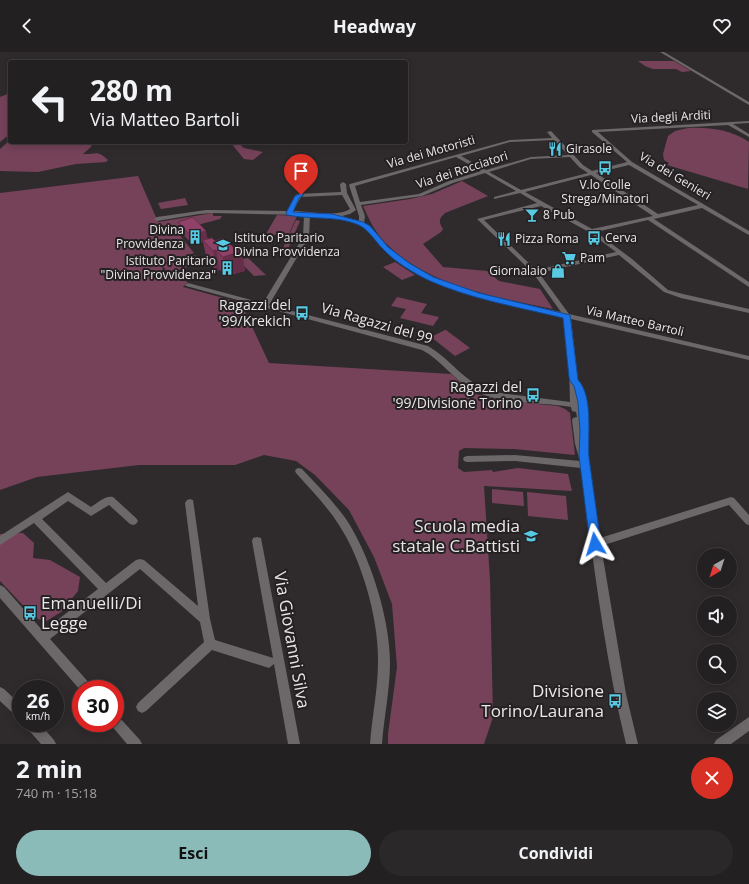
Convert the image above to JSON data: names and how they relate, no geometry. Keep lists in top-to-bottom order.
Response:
{
  "streets": {
    "street": [
      "Via degli Arditi",
      "Via dei Motoristi",
      "Via dei Rocciatori",
      "Via dei Genieri",
      "Via Matteo Bartoli",
      "Via Ragazzi del 99",
      "Via Giovanni Silva"
    ]
  },
  "crossings": [
    ["Via degli Arditi", "Via dei Genieri"],
    ["Via dei Motoristi", "Via dei Rocciatori"],
    ["Via dei Motoristi", "Via Matteo Bartoli"]
  ],
  "places": {
    "restaurant": ["Girasole", "Pizza Roma"],
    "bus stop": [
      "V.lo Colle Strega/Minatori",
      "Cerva",
      "Ragazzi del '99/Krekich",
      "Ragazzi del '99/Divisione Torino",
      "Emanuelli/Di Legge",
      "Divisione Torino/Laurana"
    ],
    "bar": ["8 Pub"],
    "building": ["Divina Provvidenza", "Istituto Paritario \"Divina Provvidenza\""],
    "school or university": ["Istituto Paritario Divina Provvidenza", "Scuola media statale C.Battisti"],
    "supermarket": ["Pam"],
    "shop": ["Giornalaio"]
  },
  "north": "bottom left",
  "page": {
    "header": "Headway",
    "turn": ["280 m", "Via Matteo Bartoli"],
    "speed": "26 km/h",
    "limit": "30",
    "heading": ["2 min", "740 m · 15:18"],
    "buttons": ["Esci", "Condividi"]
  }
}
